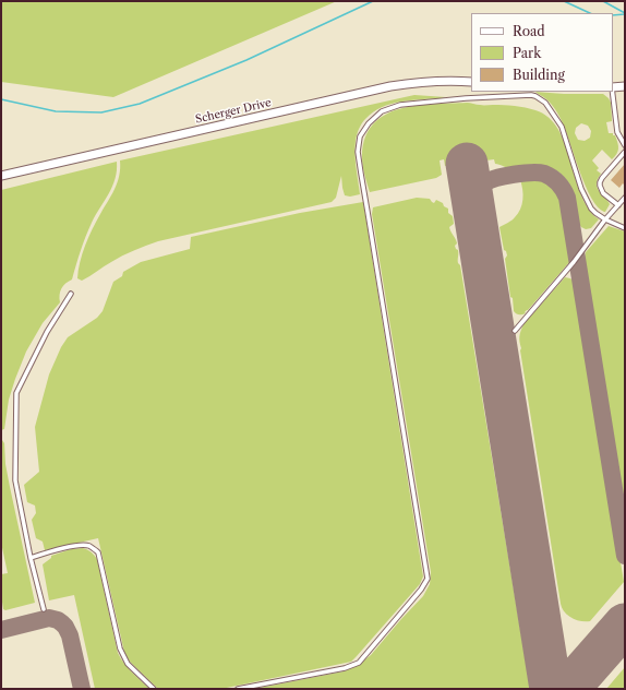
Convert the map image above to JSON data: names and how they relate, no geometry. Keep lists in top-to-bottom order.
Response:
{
  "streets": {
    "street": ["Scherger Drive"]
  },
  "legend": ["Road", "Park", "Building"]
}
